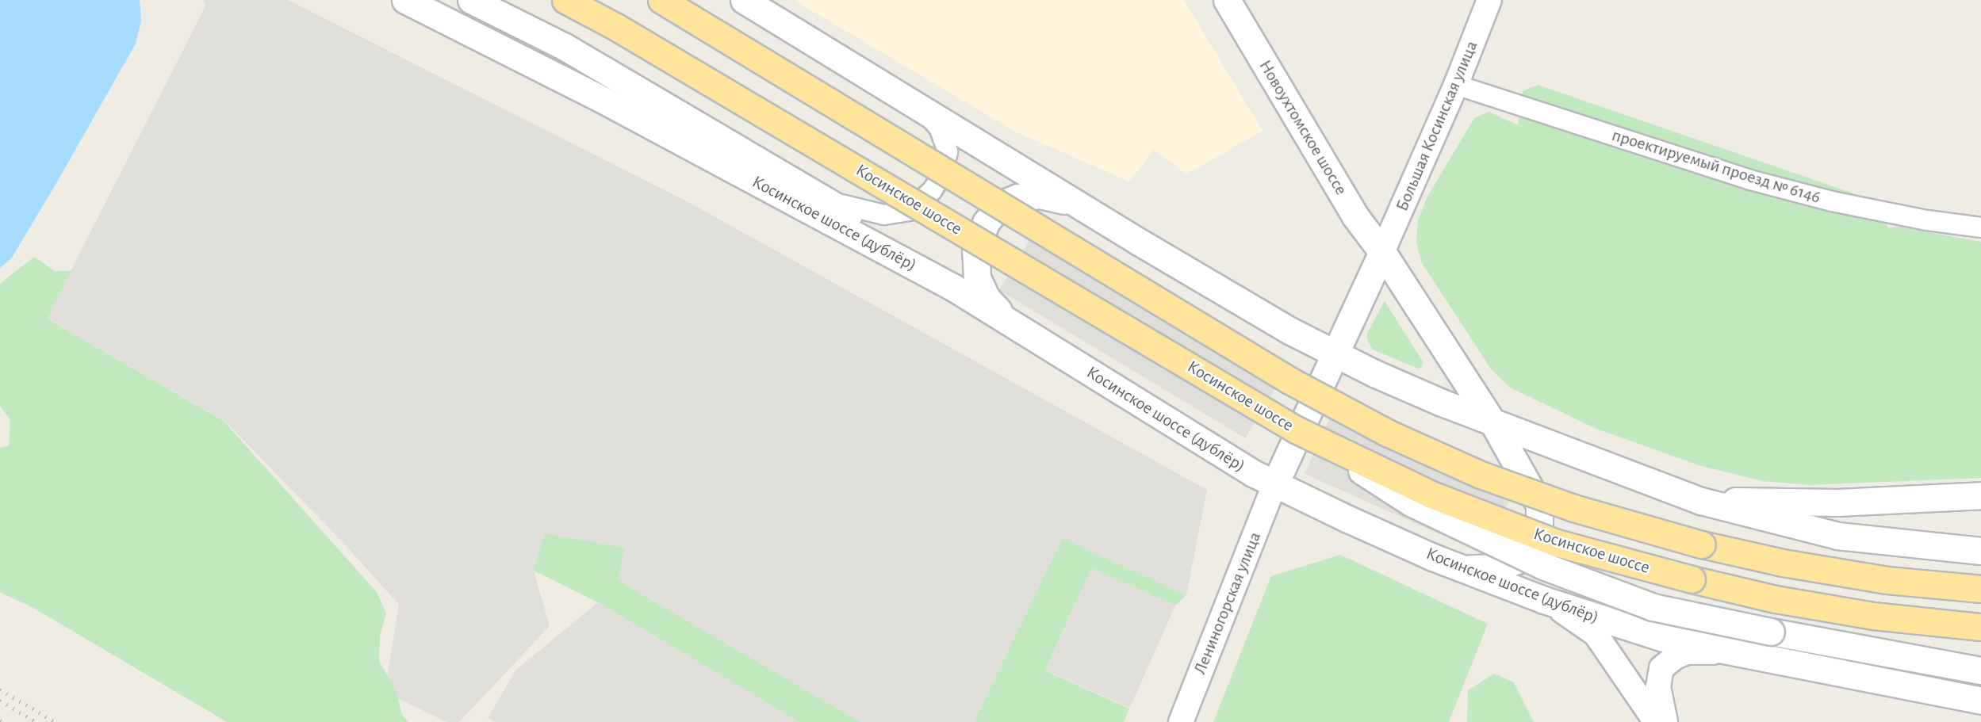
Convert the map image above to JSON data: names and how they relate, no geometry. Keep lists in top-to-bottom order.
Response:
{
  "streets": {
    "highway": ["Косинское шоссе"],
    "main road": ["Новоухтомское шоссе", "Косинское шоссе (дублёр)"],
    "street": ["Большая Косинская улица", "проектируемый проезд № 6146", "Лениногорская улица"]
  },
  "crossings": [
    ["Большая Косинская улица", "Новоухтомское шоссе"],
    ["Большая Косинская улица", "проектируемый проезд № 6146"],
    ["Новоухтомское шоссе", "Косинское шоссе (дублёр)"],
    ["Косинское шоссе (дублёр)", "Лениногорская улица"]
  ]
}
